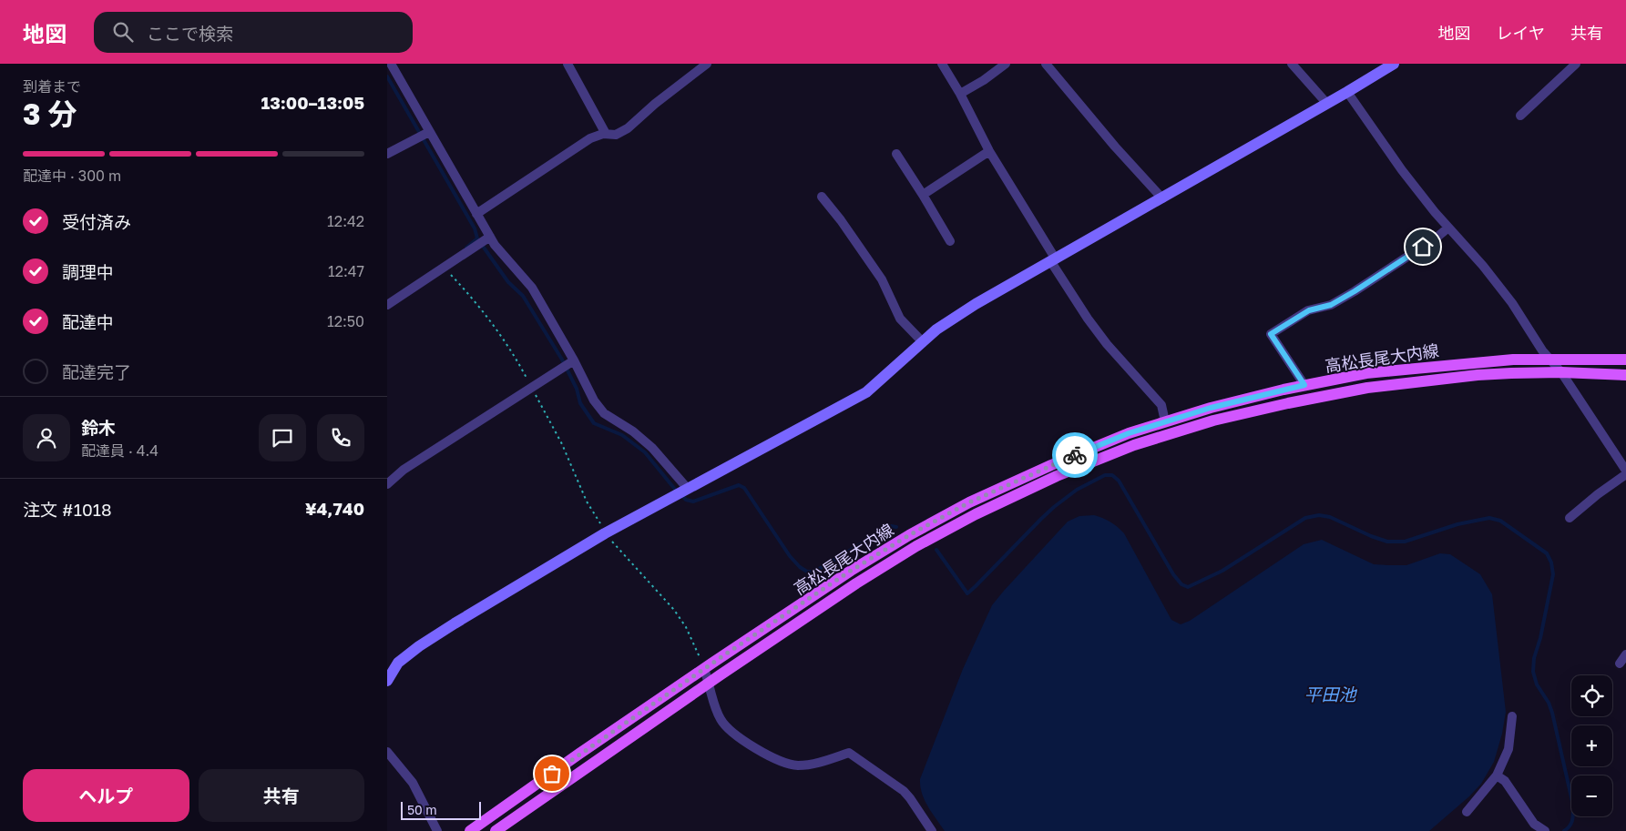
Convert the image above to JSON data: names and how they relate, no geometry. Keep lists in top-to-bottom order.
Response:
{
  "streets": {
    "main road": ["高松長尾大内線"]
  },
  "water": ["平田池"],
  "scale_bar": "50 m",
  "page": {
    "header": "地図",
    "search": "ここで検索",
    "nav": ["地図", "レイヤ", "共有"],
    "heading": ["3 分", "到着まで", "13:00–13:05"],
    "panel": [
      "鈴木",
      "配達員 · 4.4",
      "注文 #1018",
      "¥4,740"
    ],
    "bar": "配達中 · 300 m",
    "list": [
      ["受付済み", "12:42"],
      ["調理中", "12:47"],
      ["配達中", "12:50"],
      "配達完了"
    ],
    "map_buttons": ["+", "−"],
    "buttons": ["ヘルプ", "共有"],
    "scale": "50 m"
  }
}
